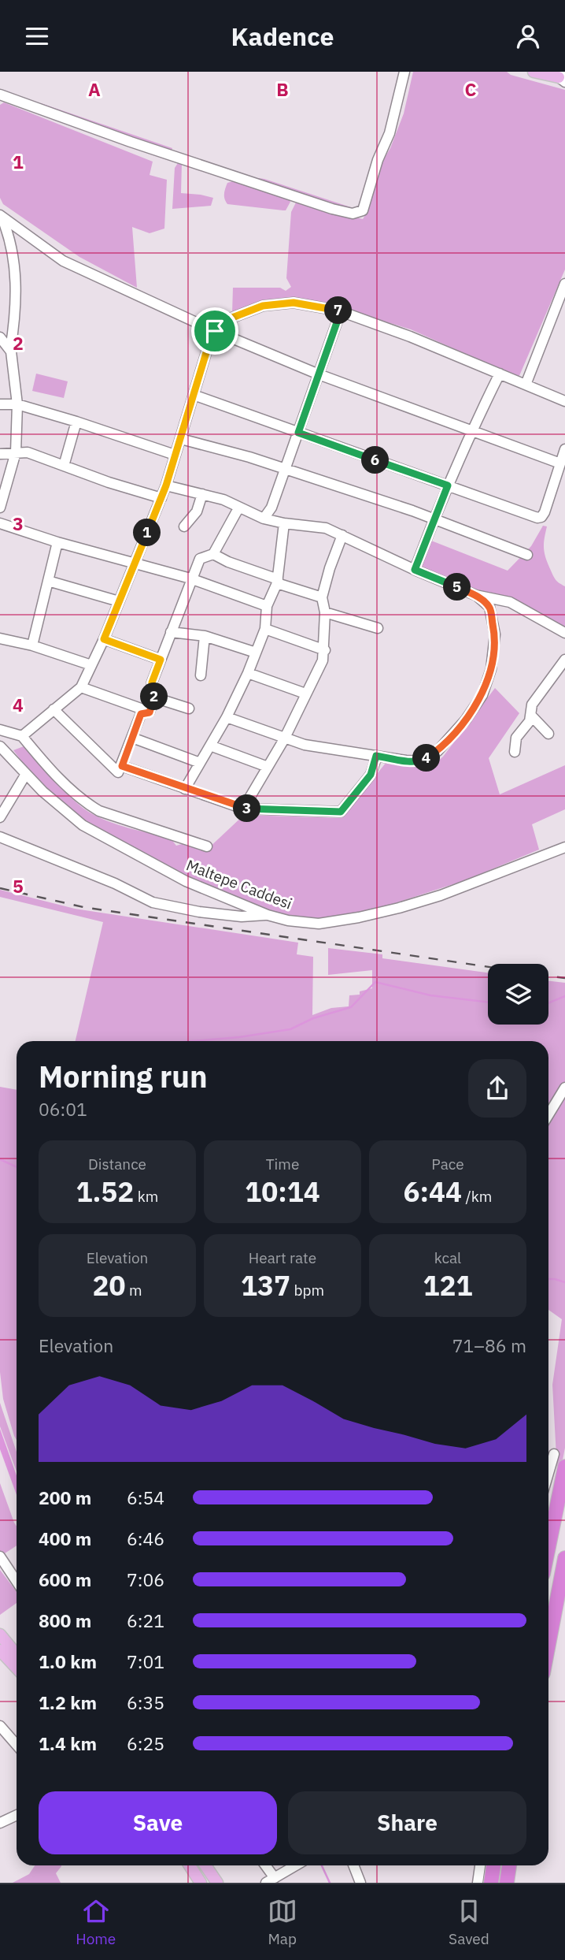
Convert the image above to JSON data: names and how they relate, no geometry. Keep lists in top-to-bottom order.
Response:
{
  "streets": {
    "street": ["Maltepe Caddesi"]
  },
  "page": {
    "header": "Kadence",
    "pins": [
      "7",
      "6",
      "1",
      "5",
      "2",
      "4",
      "3"
    ],
    "heading": ["Morning run", "06:01"],
    "stats": [
      ["Distance", "1.52 km"],
      ["Time", "10:14"],
      ["Pace", "6:44 /km"],
      ["Elevation", "20 m"],
      ["Heart rate", "137 bpm"],
      ["kcal", "121"]
    ],
    "chart": ["Elevation", "71–86 m"],
    "list": [
      {
        "name": "200 m",
        "note": "6:54"
      },
      {
        "name": "400 m",
        "note": "6:46"
      },
      {
        "name": "600 m",
        "note": "7:06"
      },
      {
        "name": "800 m",
        "note": "6:21"
      },
      {
        "name": "1.0 km",
        "note": "7:01"
      },
      {
        "name": "1.2 km",
        "note": "6:35"
      },
      {
        "name": "1.4 km",
        "note": "6:25"
      }
    ],
    "buttons": ["Save", "Share"],
    "tabs": ["Home", "Map", "Saved"]
  },
  "grid": {
    "columns": ["A", "B", "C"],
    "rows": [
      "1",
      "2",
      "3",
      "4",
      "5"
    ]
  }
}
